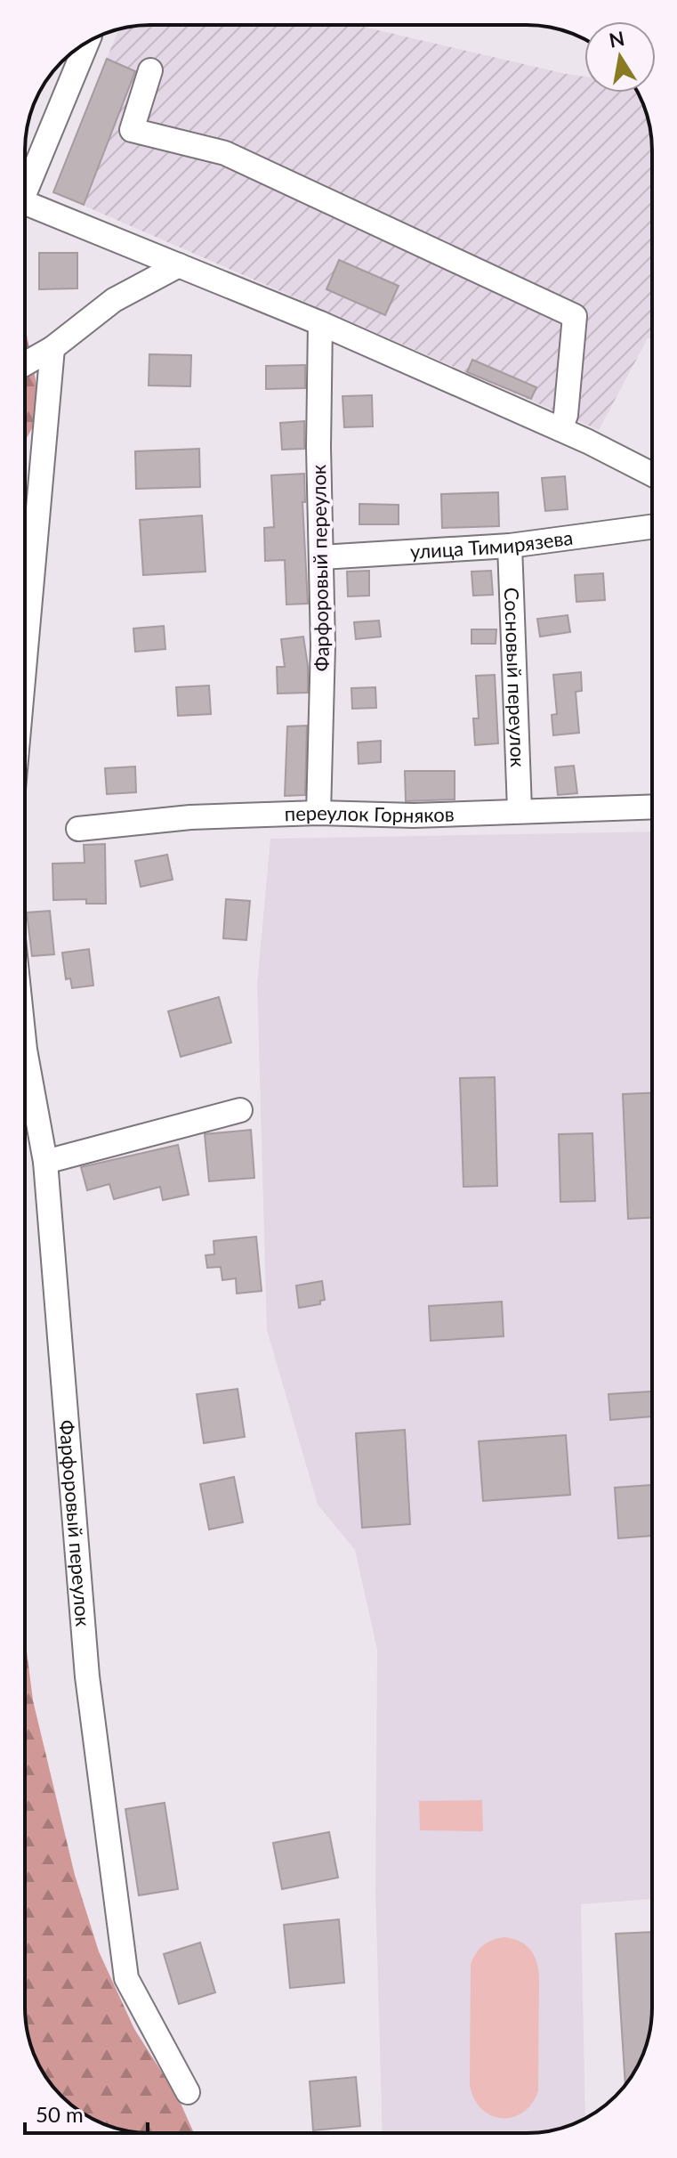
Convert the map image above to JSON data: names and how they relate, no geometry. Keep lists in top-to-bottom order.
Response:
{
  "streets": {
    "street": [
      "улица Тимирязева",
      "Фарфоровый переулок",
      "Сосновый переулок",
      "переулок Горняков"
    ]
  },
  "crossings": [
    ["улица Тимирязева", "Фарфоровый переулок"],
    ["улица Тимирязева", "Сосновый переулок"],
    ["Фарфоровый переулок", "переулок Горняков"],
    ["Сосновый переулок", "переулок Горняков"]
  ],
  "scale_bar": "50 m",
  "north": "top"
}
